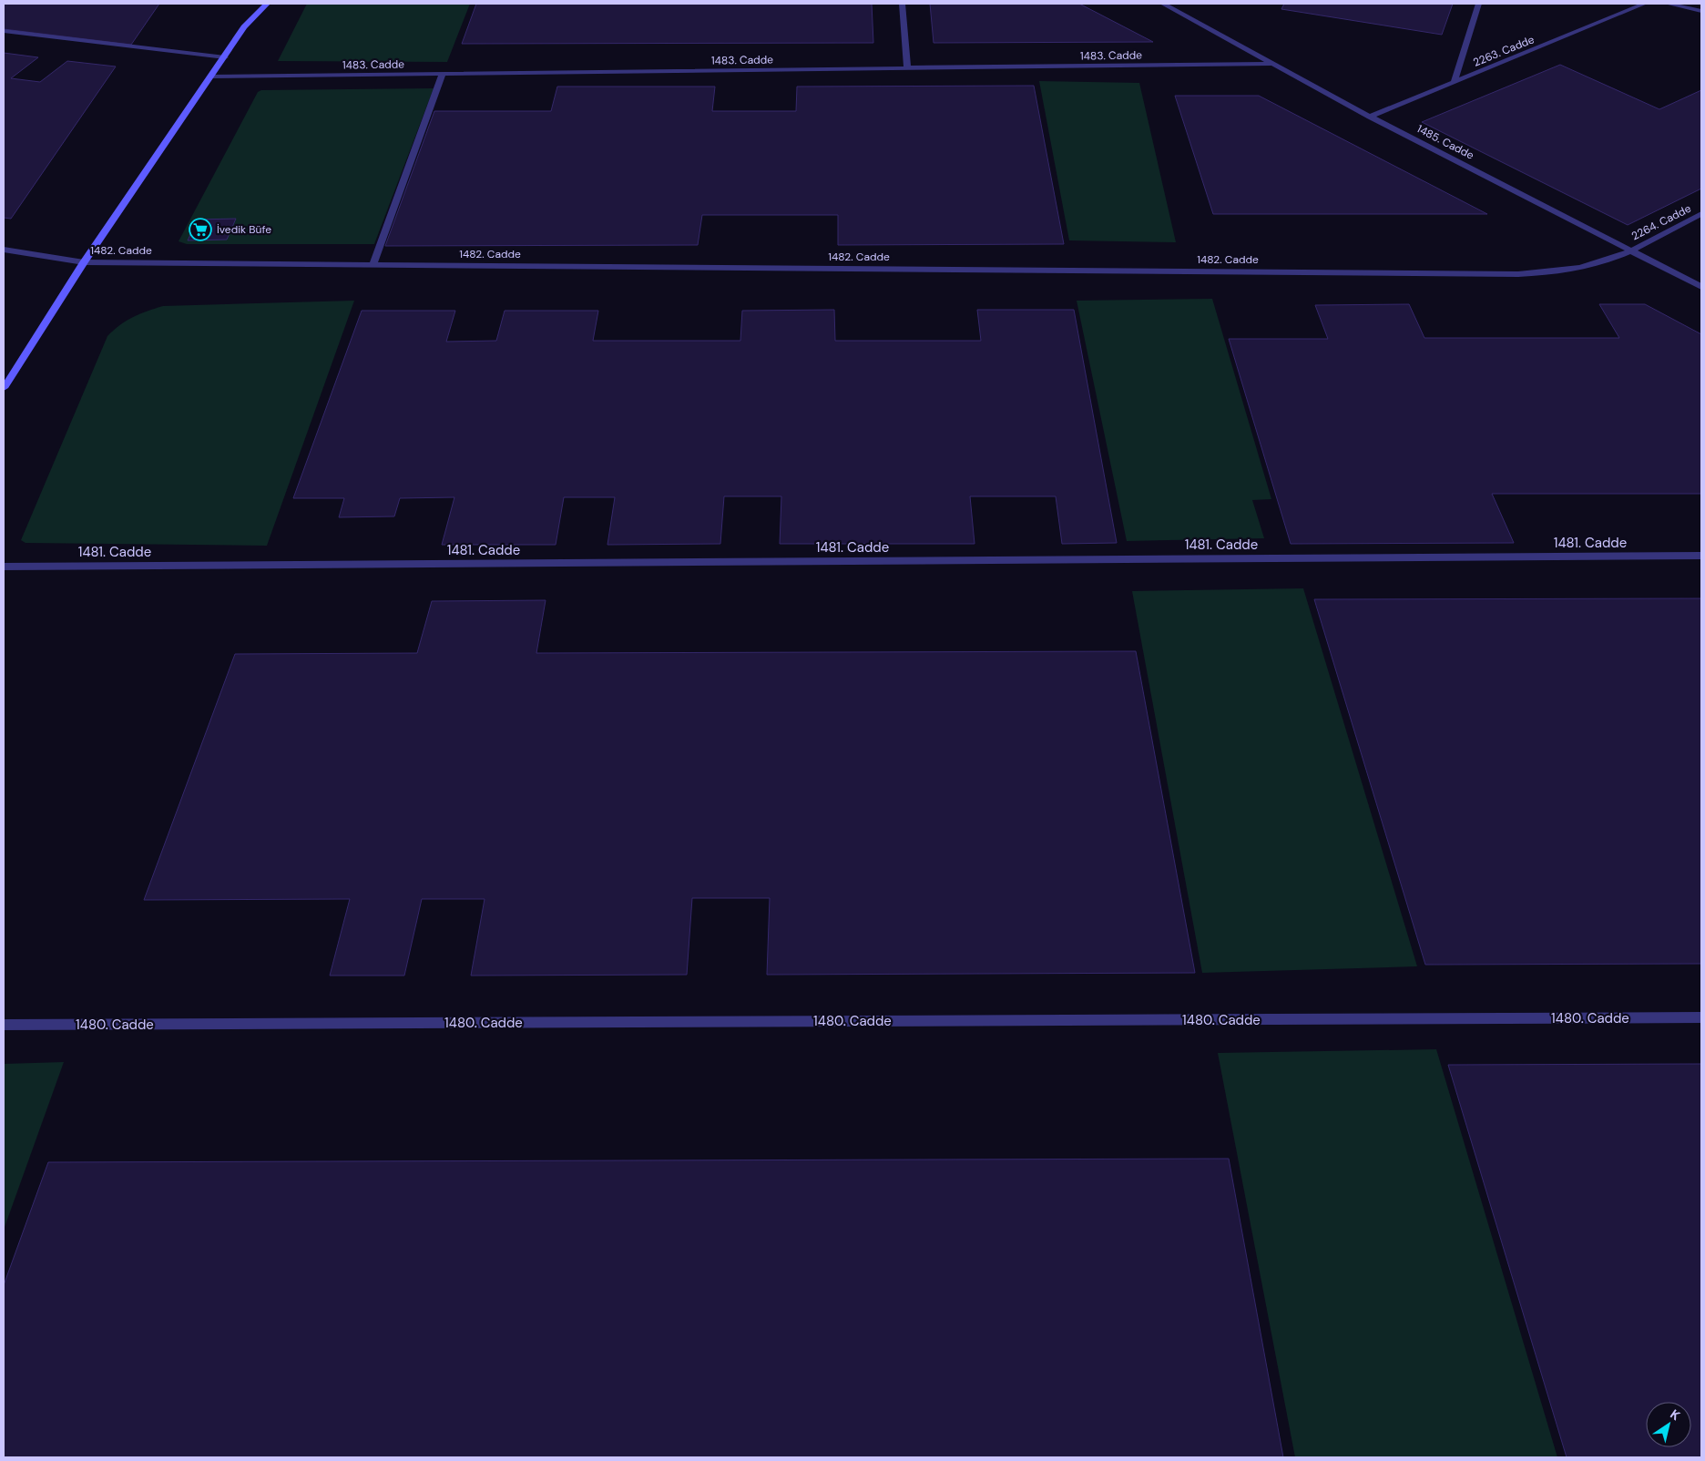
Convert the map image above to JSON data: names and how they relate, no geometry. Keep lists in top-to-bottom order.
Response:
{
  "streets": {
    "street": [
      "2263. Cadde",
      "1483. Cadde",
      "1485. Cadde",
      "2264. Cadde",
      "1482. Cadde",
      "1481. Cadde",
      "1480. Cadde"
    ]
  },
  "crossings": [
    ["2263. Cadde", "1485. Cadde"],
    ["1483. Cadde", "1485. Cadde"],
    ["1485. Cadde", "2264. Cadde"],
    ["1485. Cadde", "1482. Cadde"],
    ["2264. Cadde", "1482. Cadde"]
  ],
  "places": {
    "supermarket": ["İvedik Büfe"]
  },
  "north": "top right"
}
